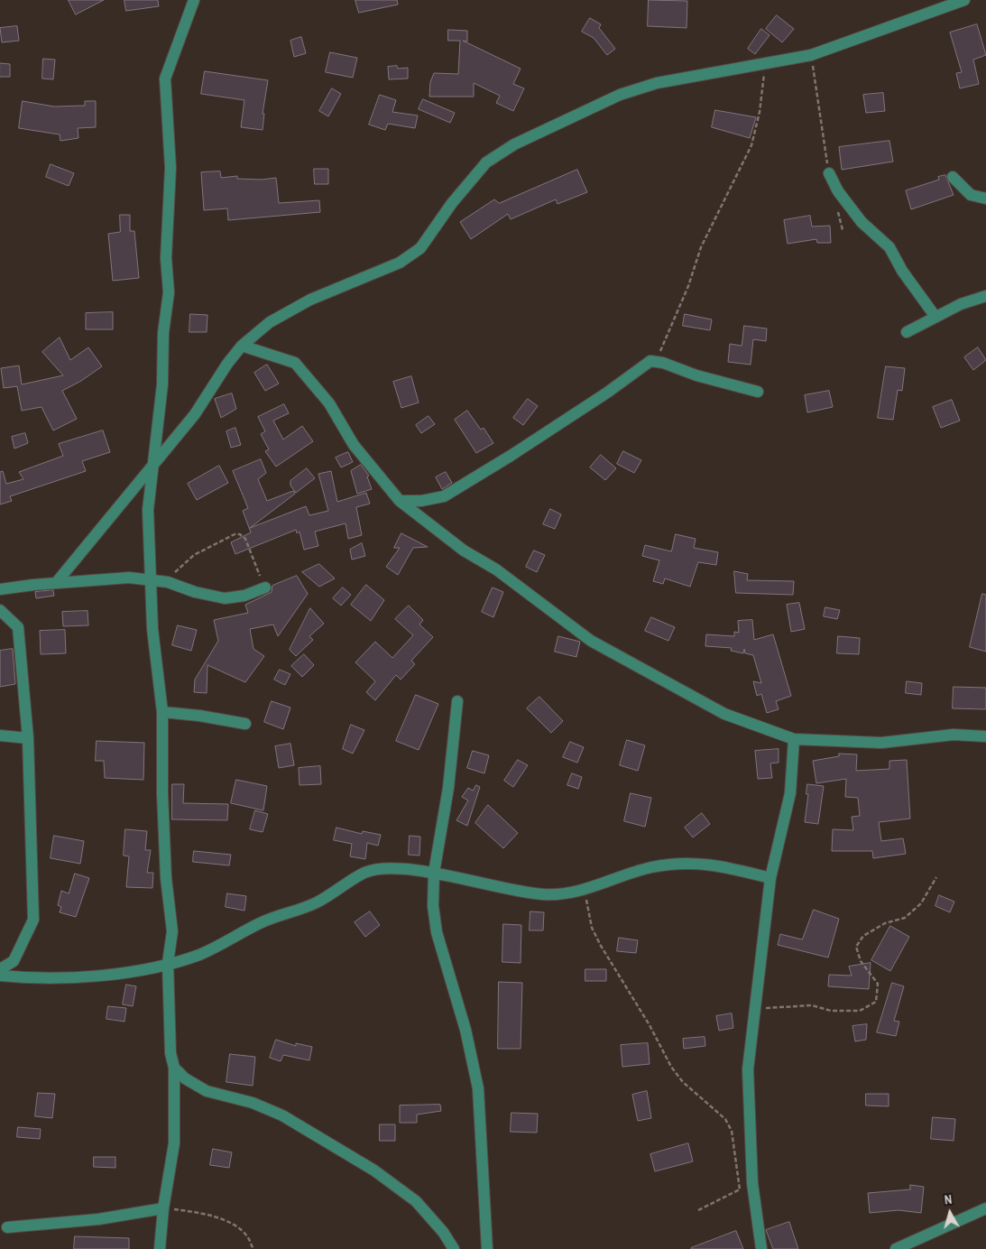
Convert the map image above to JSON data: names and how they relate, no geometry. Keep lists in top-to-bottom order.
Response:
{
  "north": "top"
}
